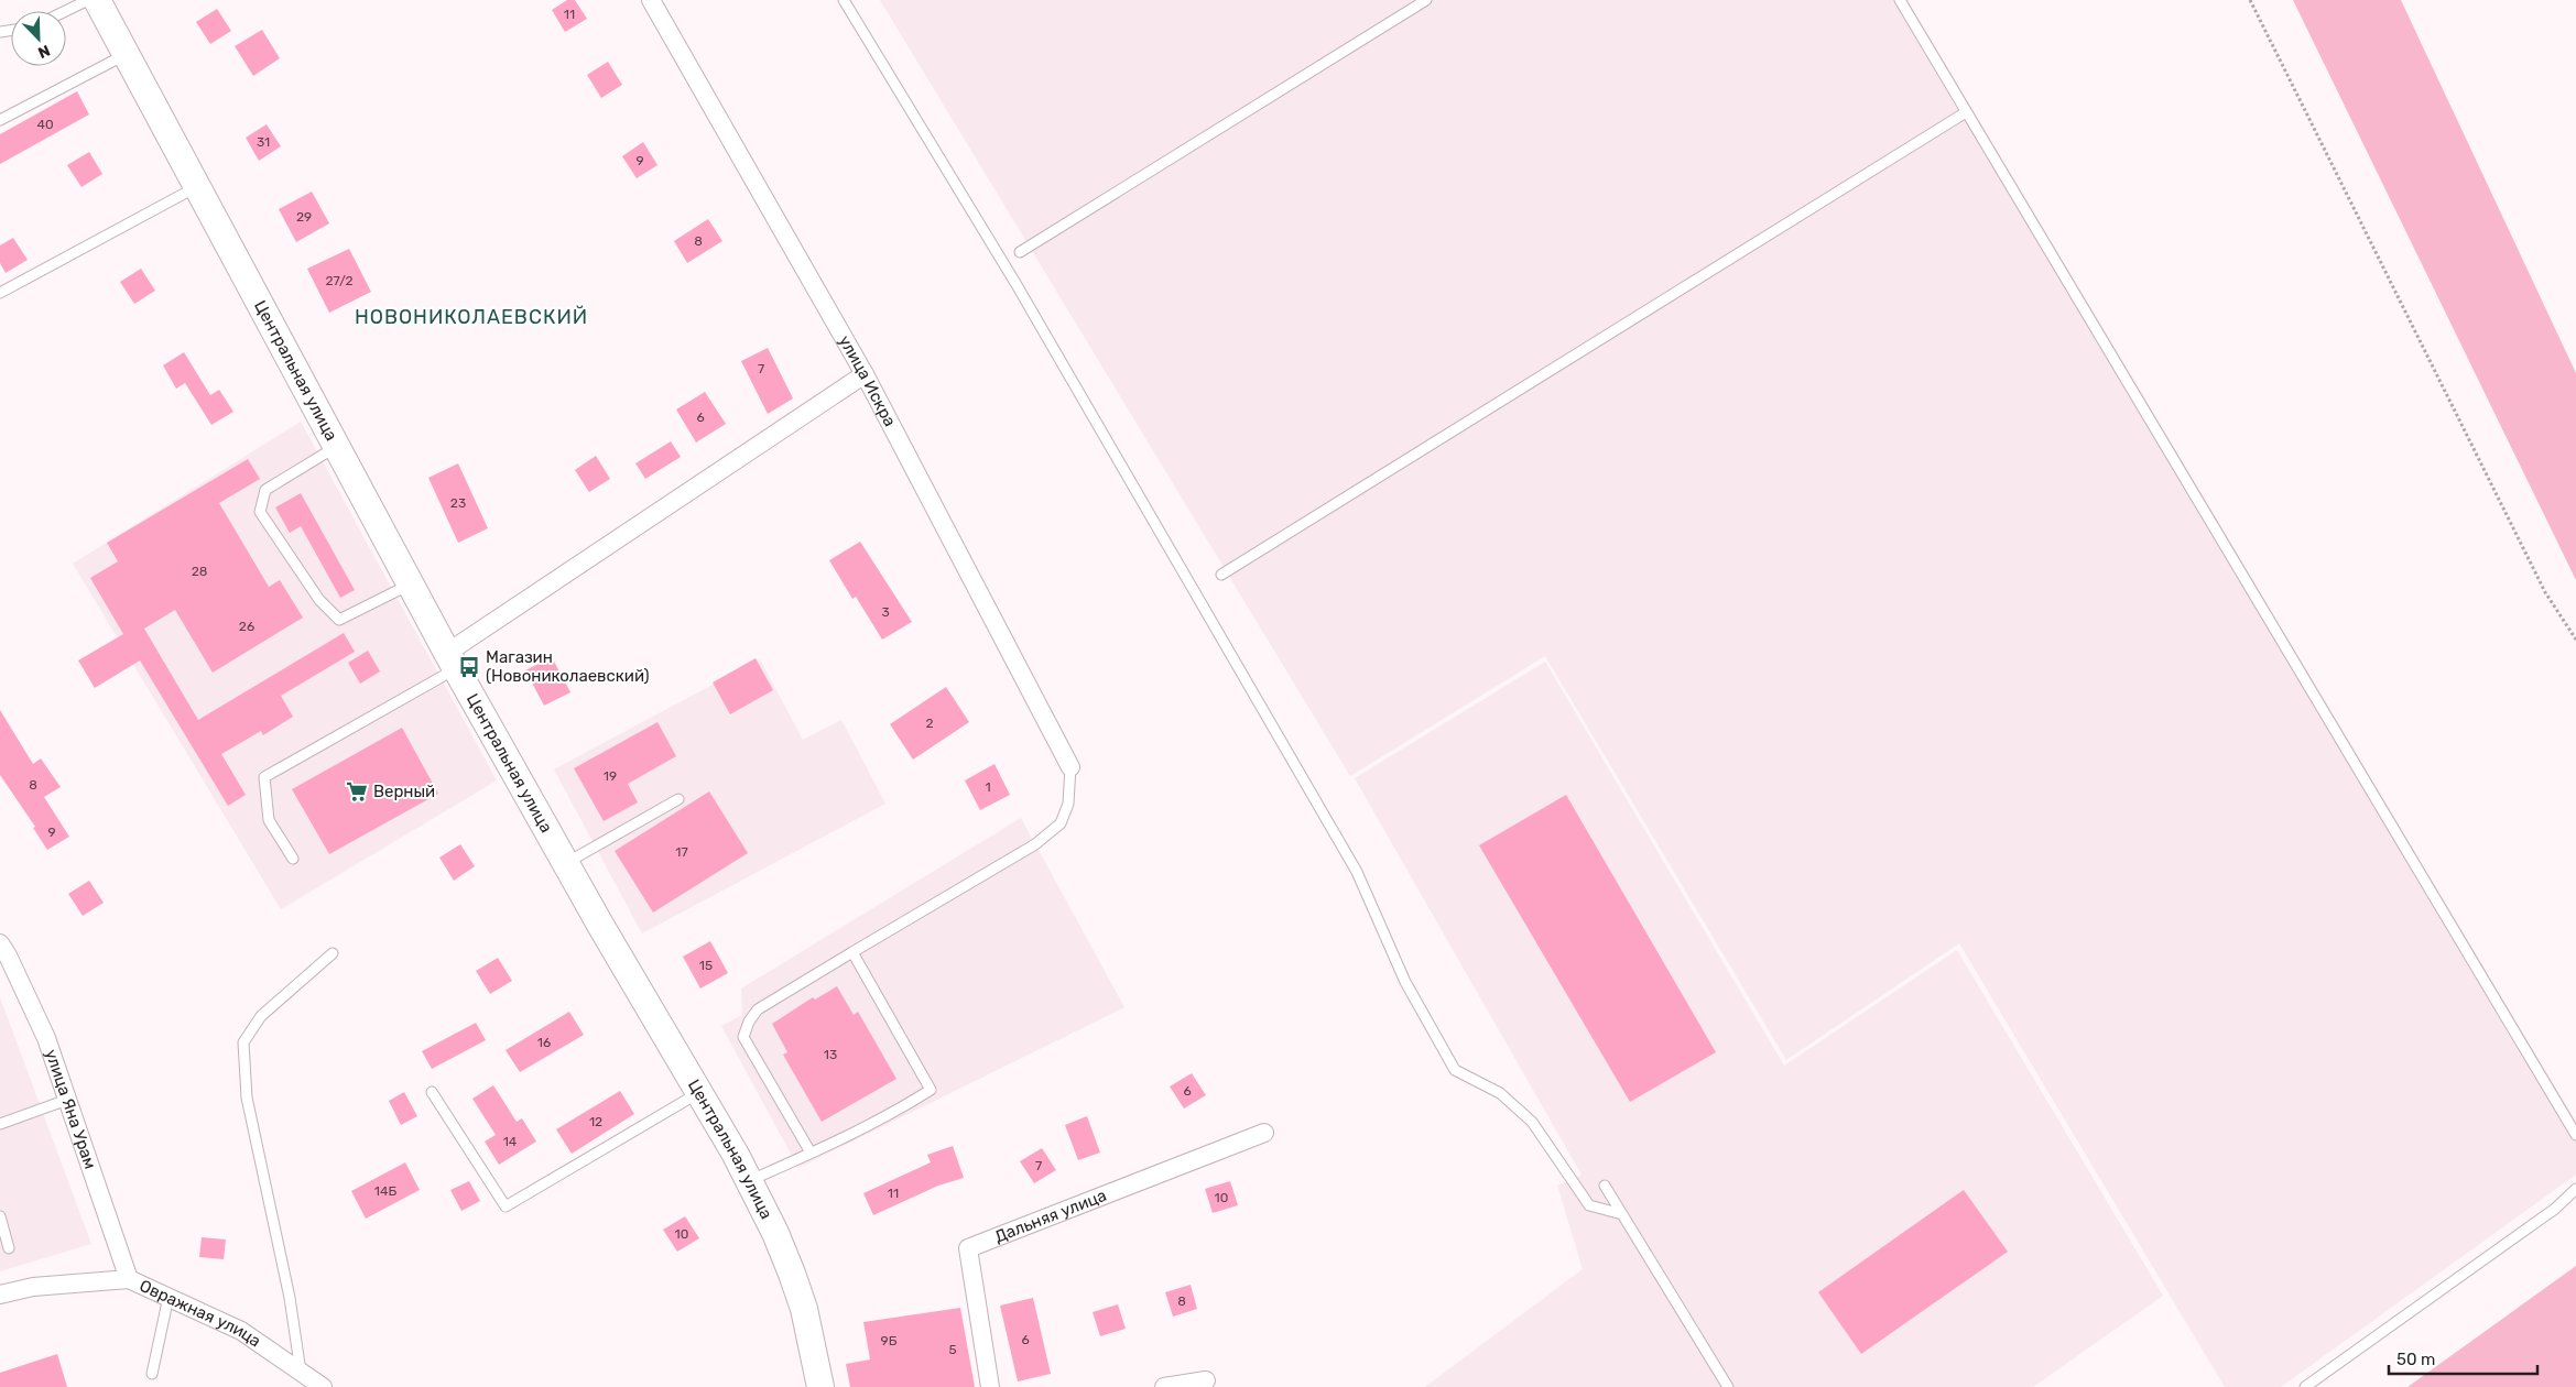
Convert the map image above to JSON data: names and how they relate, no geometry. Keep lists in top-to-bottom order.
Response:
{
  "streets": {
    "main road": ["Центральная улица"],
    "street": [
      "улица Искра",
      "улица Яна Урам",
      "Дальняя улица",
      "Овражная улица"
    ]
  },
  "crossings": [
    ["улица Яна Урам", "Овражная улица"]
  ],
  "districts": ["НОВОНИКОЛАЕВСКИЙ"],
  "places": {
    "bus stop": ["Магазин (Новониколаевский)"],
    "supermarket": ["Верный"]
  },
  "house_numbers": [
    "11",
    "40",
    "31",
    "9",
    "29",
    "8",
    "27/2",
    "7",
    "6",
    "23",
    "28",
    "3",
    "26",
    "2",
    "19",
    "8",
    "1",
    "9",
    "17",
    "15",
    "16",
    "13",
    "6",
    "12",
    "14",
    "7",
    "14Б",
    "11",
    "10",
    "10",
    "8",
    "6",
    "9Б",
    "5"
  ],
  "scale_bar": "50 m",
  "north": "bottom right"
}
